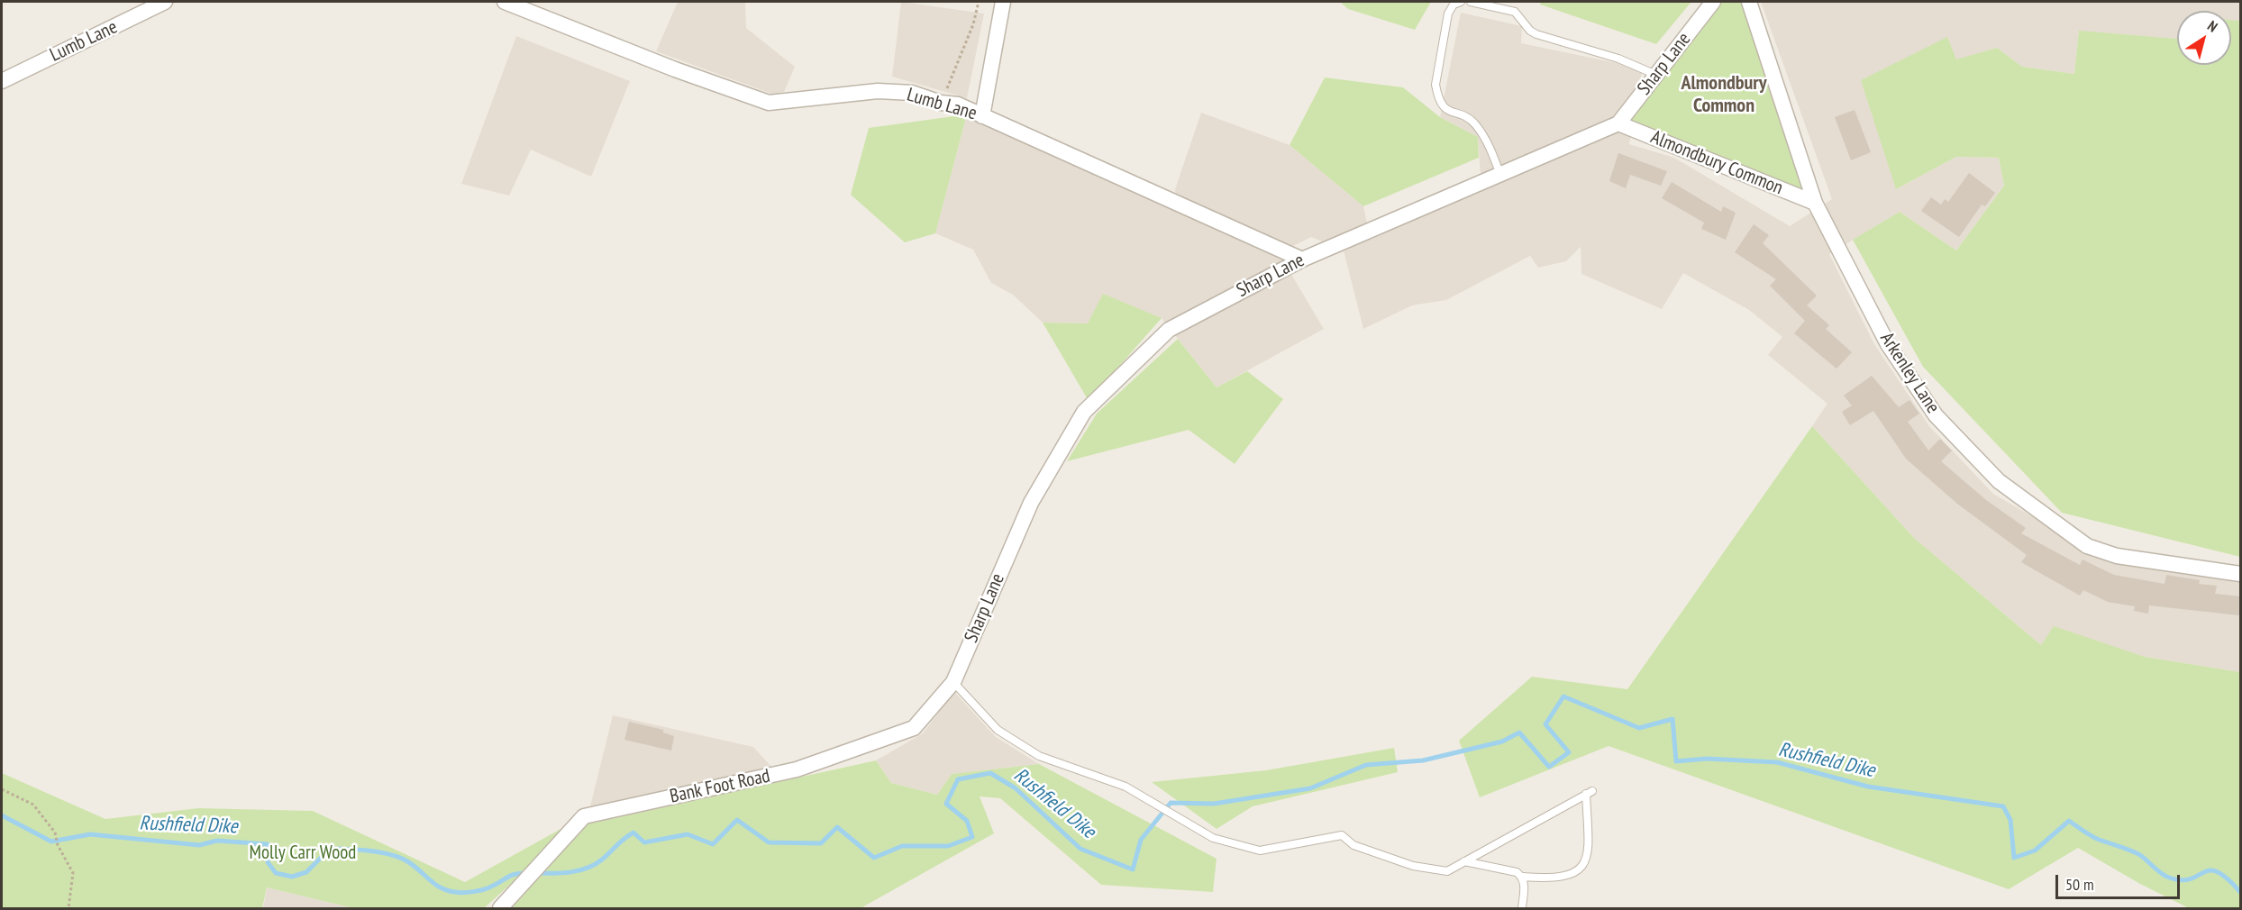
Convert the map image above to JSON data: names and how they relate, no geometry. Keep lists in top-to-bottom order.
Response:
{
  "streets": {
    "street": [
      "Lumb Lane",
      "Sharp Lane",
      "Almondbury Common",
      "Arkenley Lane",
      "Bank Foot Road"
    ]
  },
  "crossings": [
    ["Lumb Lane", "Sharp Lane"],
    ["Sharp Lane", "Almondbury Common"],
    ["Sharp Lane", "Bank Foot Road"],
    ["Almondbury Common", "Arkenley Lane"]
  ],
  "districts": ["Almondbury Common"],
  "water": ["Rushfield Dike"],
  "parks": ["Molly Carr Wood"],
  "scale_bar": "50 m",
  "north": "top right"
}
